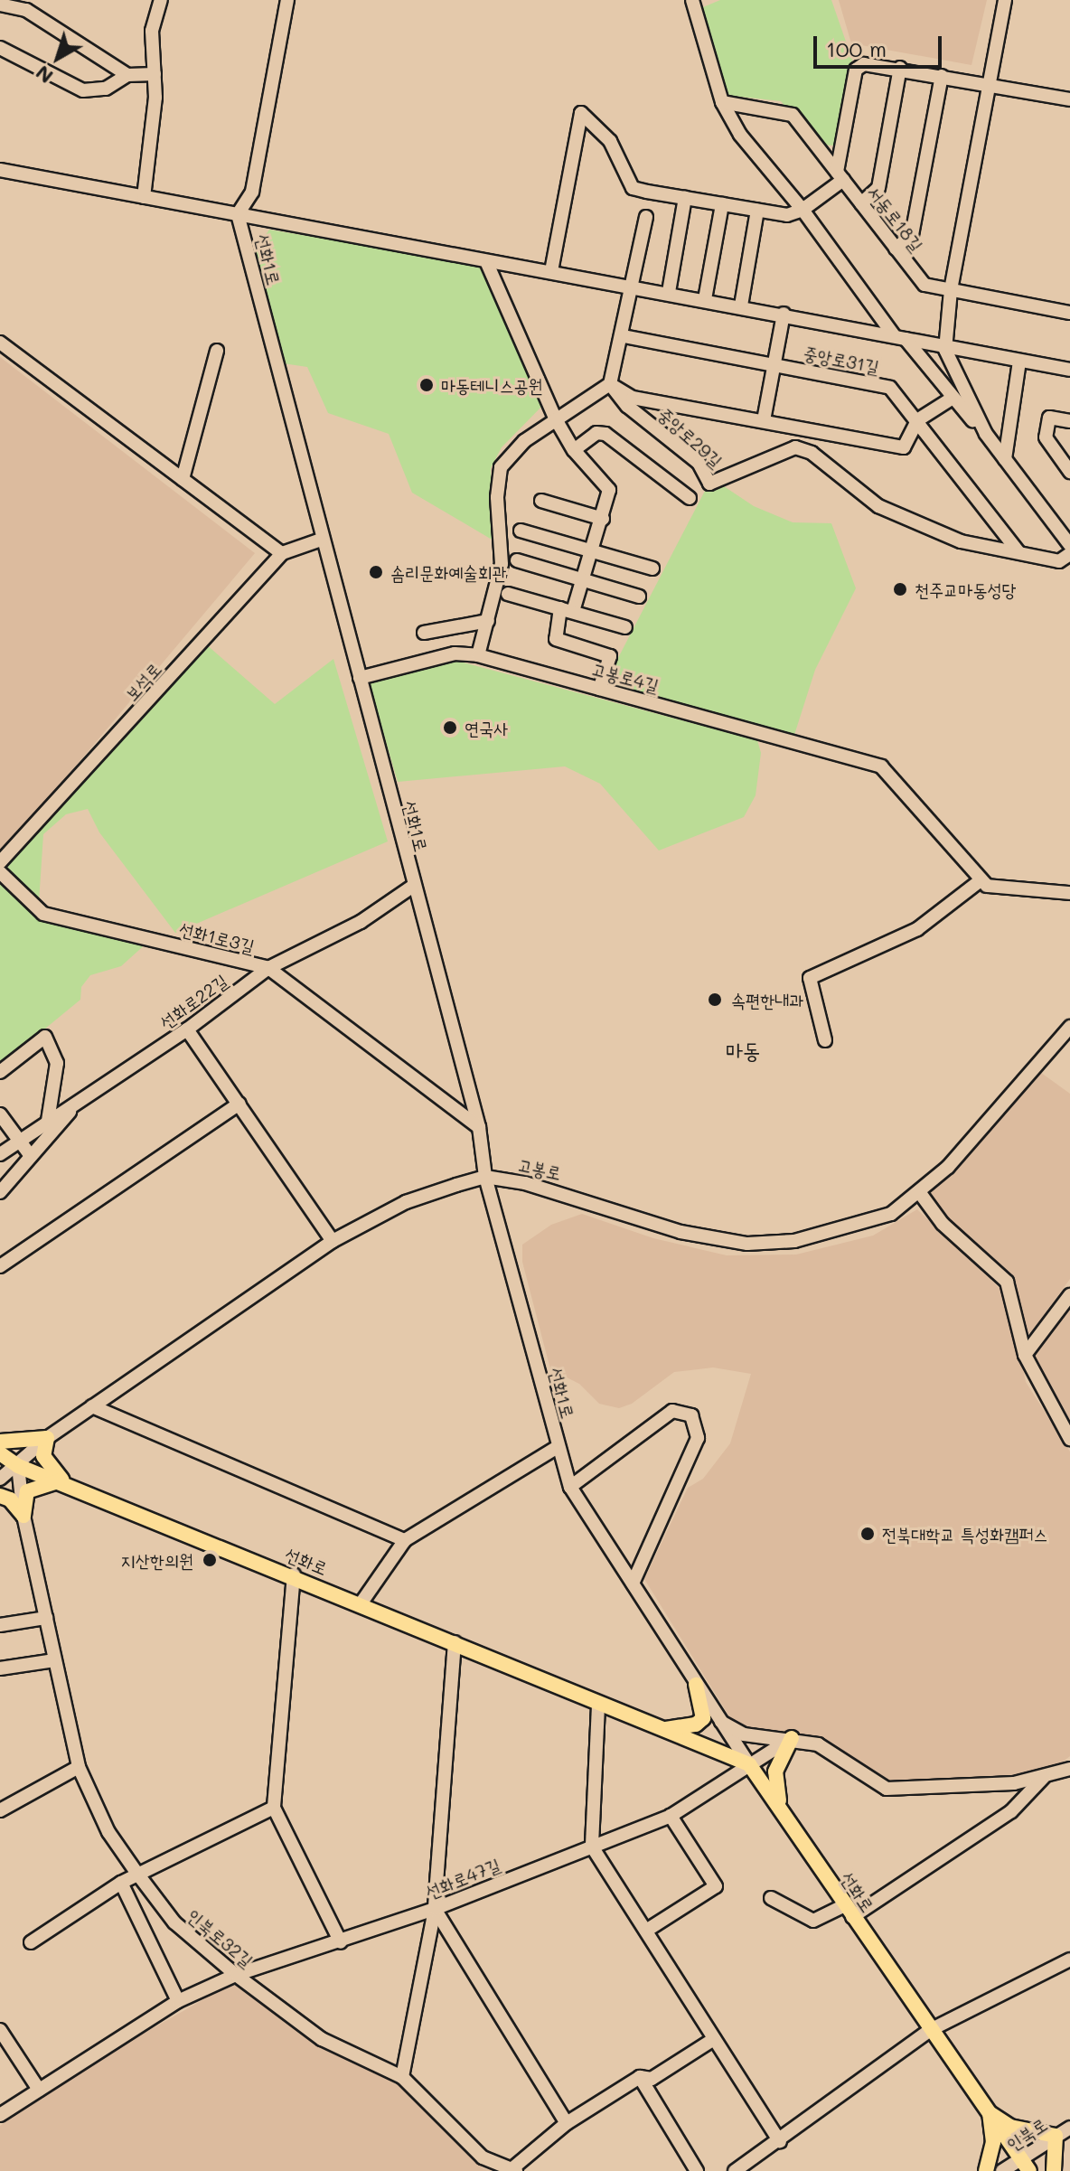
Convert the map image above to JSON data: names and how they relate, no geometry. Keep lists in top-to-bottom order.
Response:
{
  "streets": {
    "main road": ["선화로"],
    "street": [
      "서동로18길",
      "선화1로",
      "중앙로31길",
      "중앙로29길",
      "고봉로4길",
      "보석로",
      "선화1로3길",
      "선화로22길",
      "고봉로",
      "선화로47길",
      "인북로32길",
      "인북로"
    ]
  },
  "crossings": [
    ["선화1로", "고봉로4길"],
    ["선화1로", "보석로"],
    ["선화1로", "선화1로3길"],
    ["선화1로", "선화로22길"],
    ["선화1로", "고봉로"],
    ["선화1로", "선화로"],
    ["선화1로", "선화로47길"],
    ["중앙로31길", "중앙로29길"],
    ["선화1로3길", "선화로22길"],
    ["고봉로", "선화로"],
    ["고봉로", "인북로32길"],
    ["선화로", "선화로47길"],
    ["선화로", "인북로32길"],
    ["선화로", "인북로"],
    ["선화로47길", "인북로32길"]
  ],
  "districts": ["마동"],
  "places": [
    "마동테니스공원",
    "솜리문화예술회관",
    "천주교마동성당",
    "연국사",
    "속편한내과",
    "전북대학교 특성화캠퍼스",
    "지산한의원"
  ],
  "scale_bar": "100 m",
  "north": "bottom left"
}
